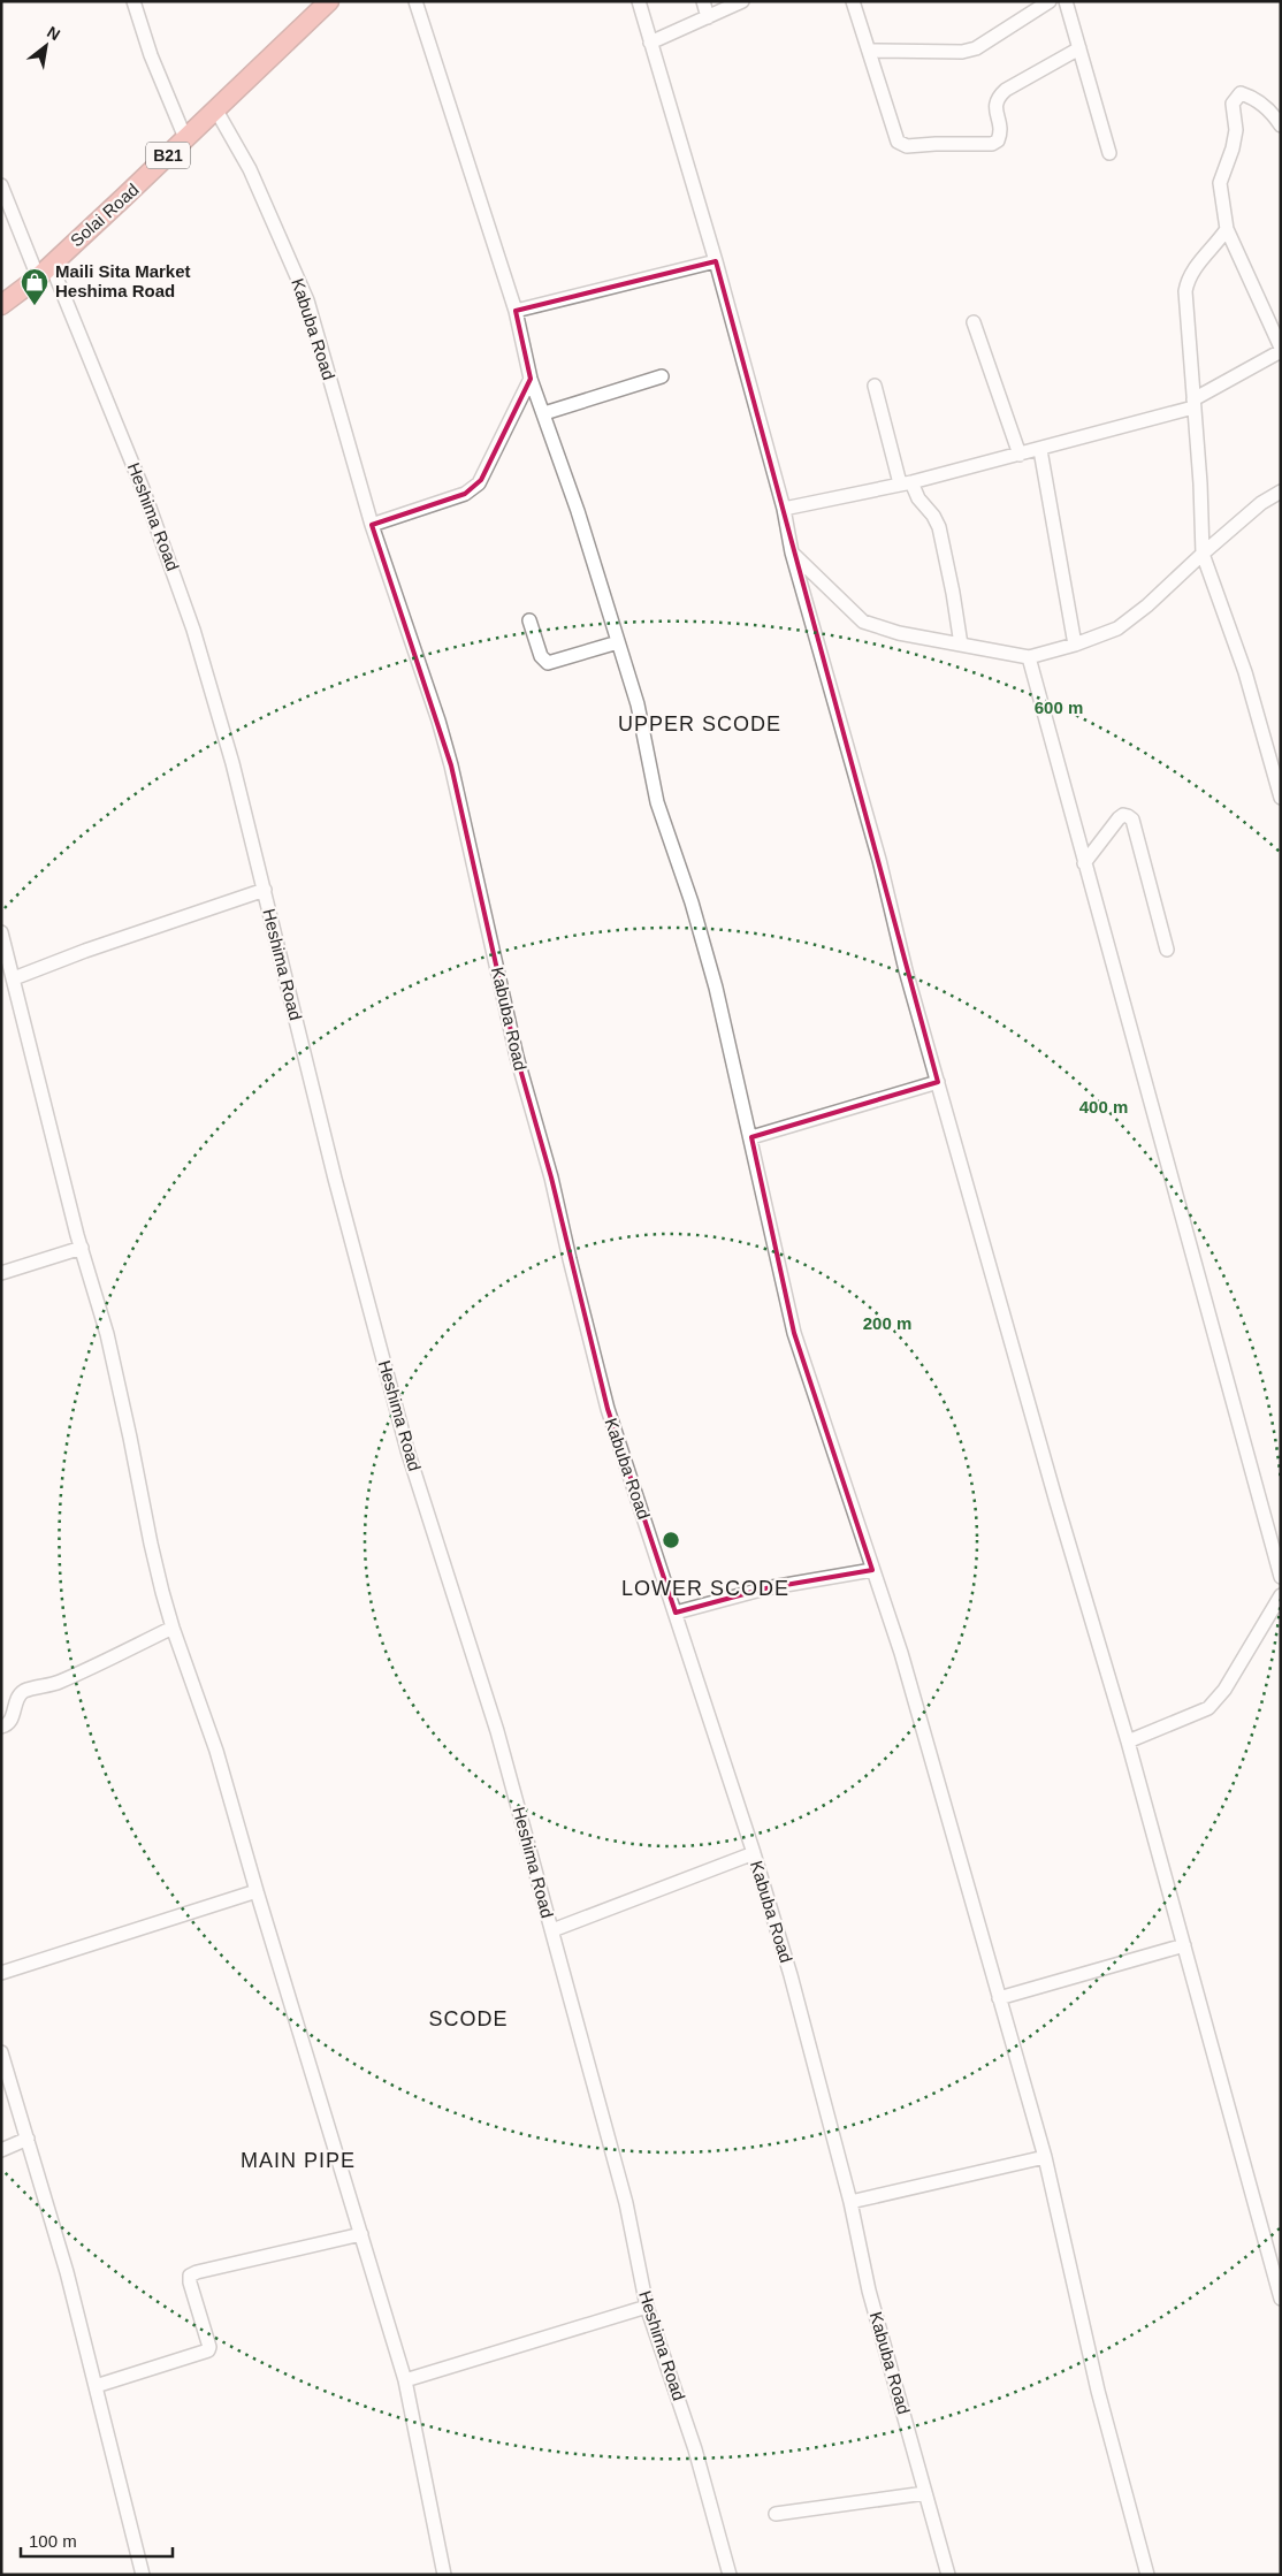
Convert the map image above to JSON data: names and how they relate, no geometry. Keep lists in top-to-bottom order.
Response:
{
  "streets": {
    "highway": ["B21", "Solai Road"],
    "street": ["Kabuba Road", "Heshima Road"]
  },
  "crossings": [
    ["Solai Road", "Kabuba Road"],
    ["Solai Road", "Heshima Road"]
  ],
  "districts": [
    "UPPER SCODE",
    "LOWER SCODE",
    "SCODE",
    "MAIN PIPE"
  ],
  "places": {
    "shop": ["Maili Sita Market Heshima Road"]
  },
  "scale_bar": "100 m",
  "north": "top right",
  "rings": ["600 m", "400 m", "200 m"]
}
